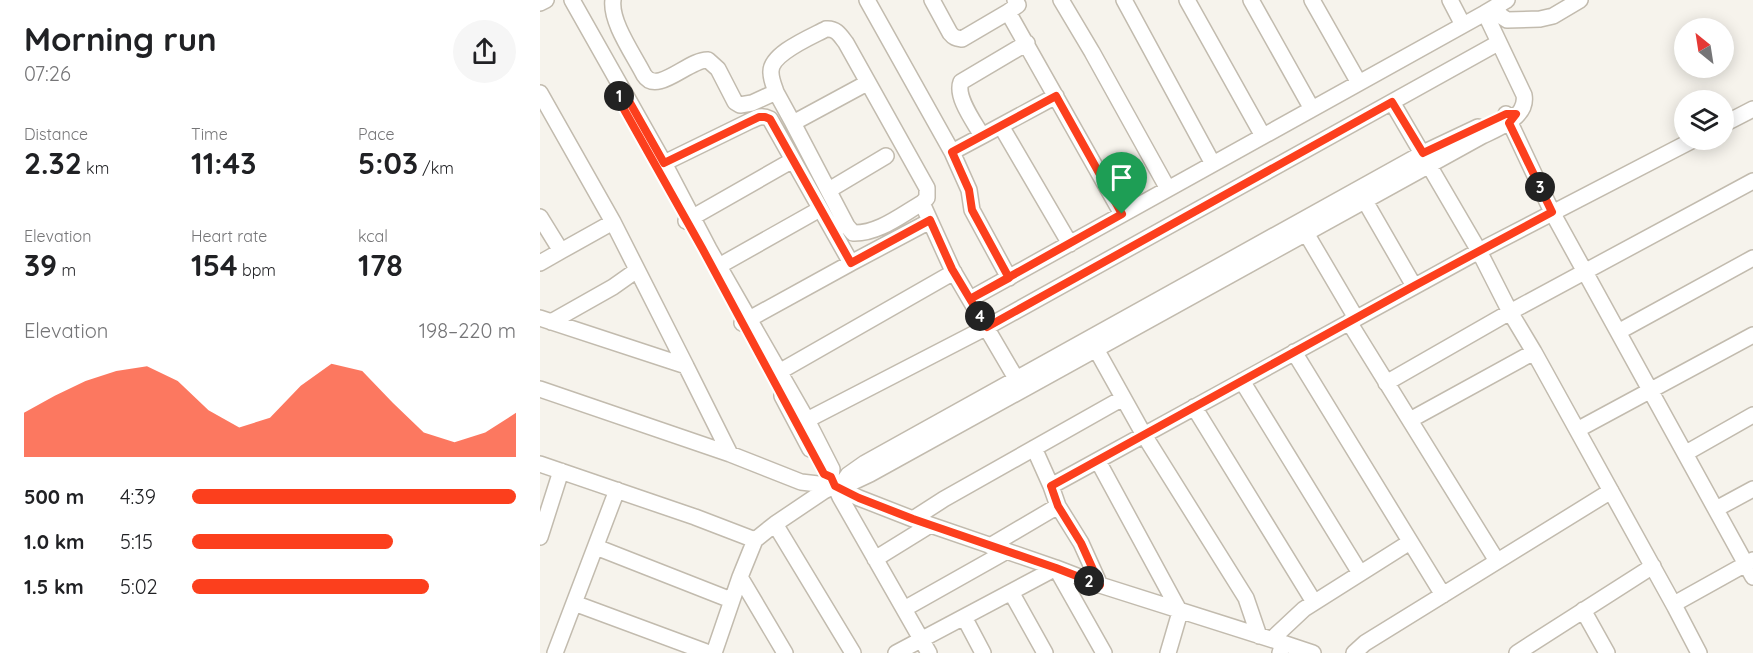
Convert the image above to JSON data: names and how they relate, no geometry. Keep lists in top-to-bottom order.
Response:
{
  "north": "top left",
  "page": {
    "heading": ["Morning run", "07:26"],
    "pins": [
      "1",
      "3",
      "4",
      "2"
    ],
    "stats": [
      ["Distance", "2.32 km"],
      ["Time", "11:43"],
      ["Pace", "5:03 /km"],
      ["Elevation", "39 m"],
      ["Heart rate", "154 bpm"],
      ["kcal", "178"]
    ],
    "chart": ["Elevation", "198–220 m"],
    "list": [
      {
        "name": "500 m",
        "note": "4:39"
      },
      {
        "name": "1.0 km",
        "note": "5:15"
      },
      {
        "name": "1.5 km",
        "note": "5:02"
      }
    ]
  }
}
